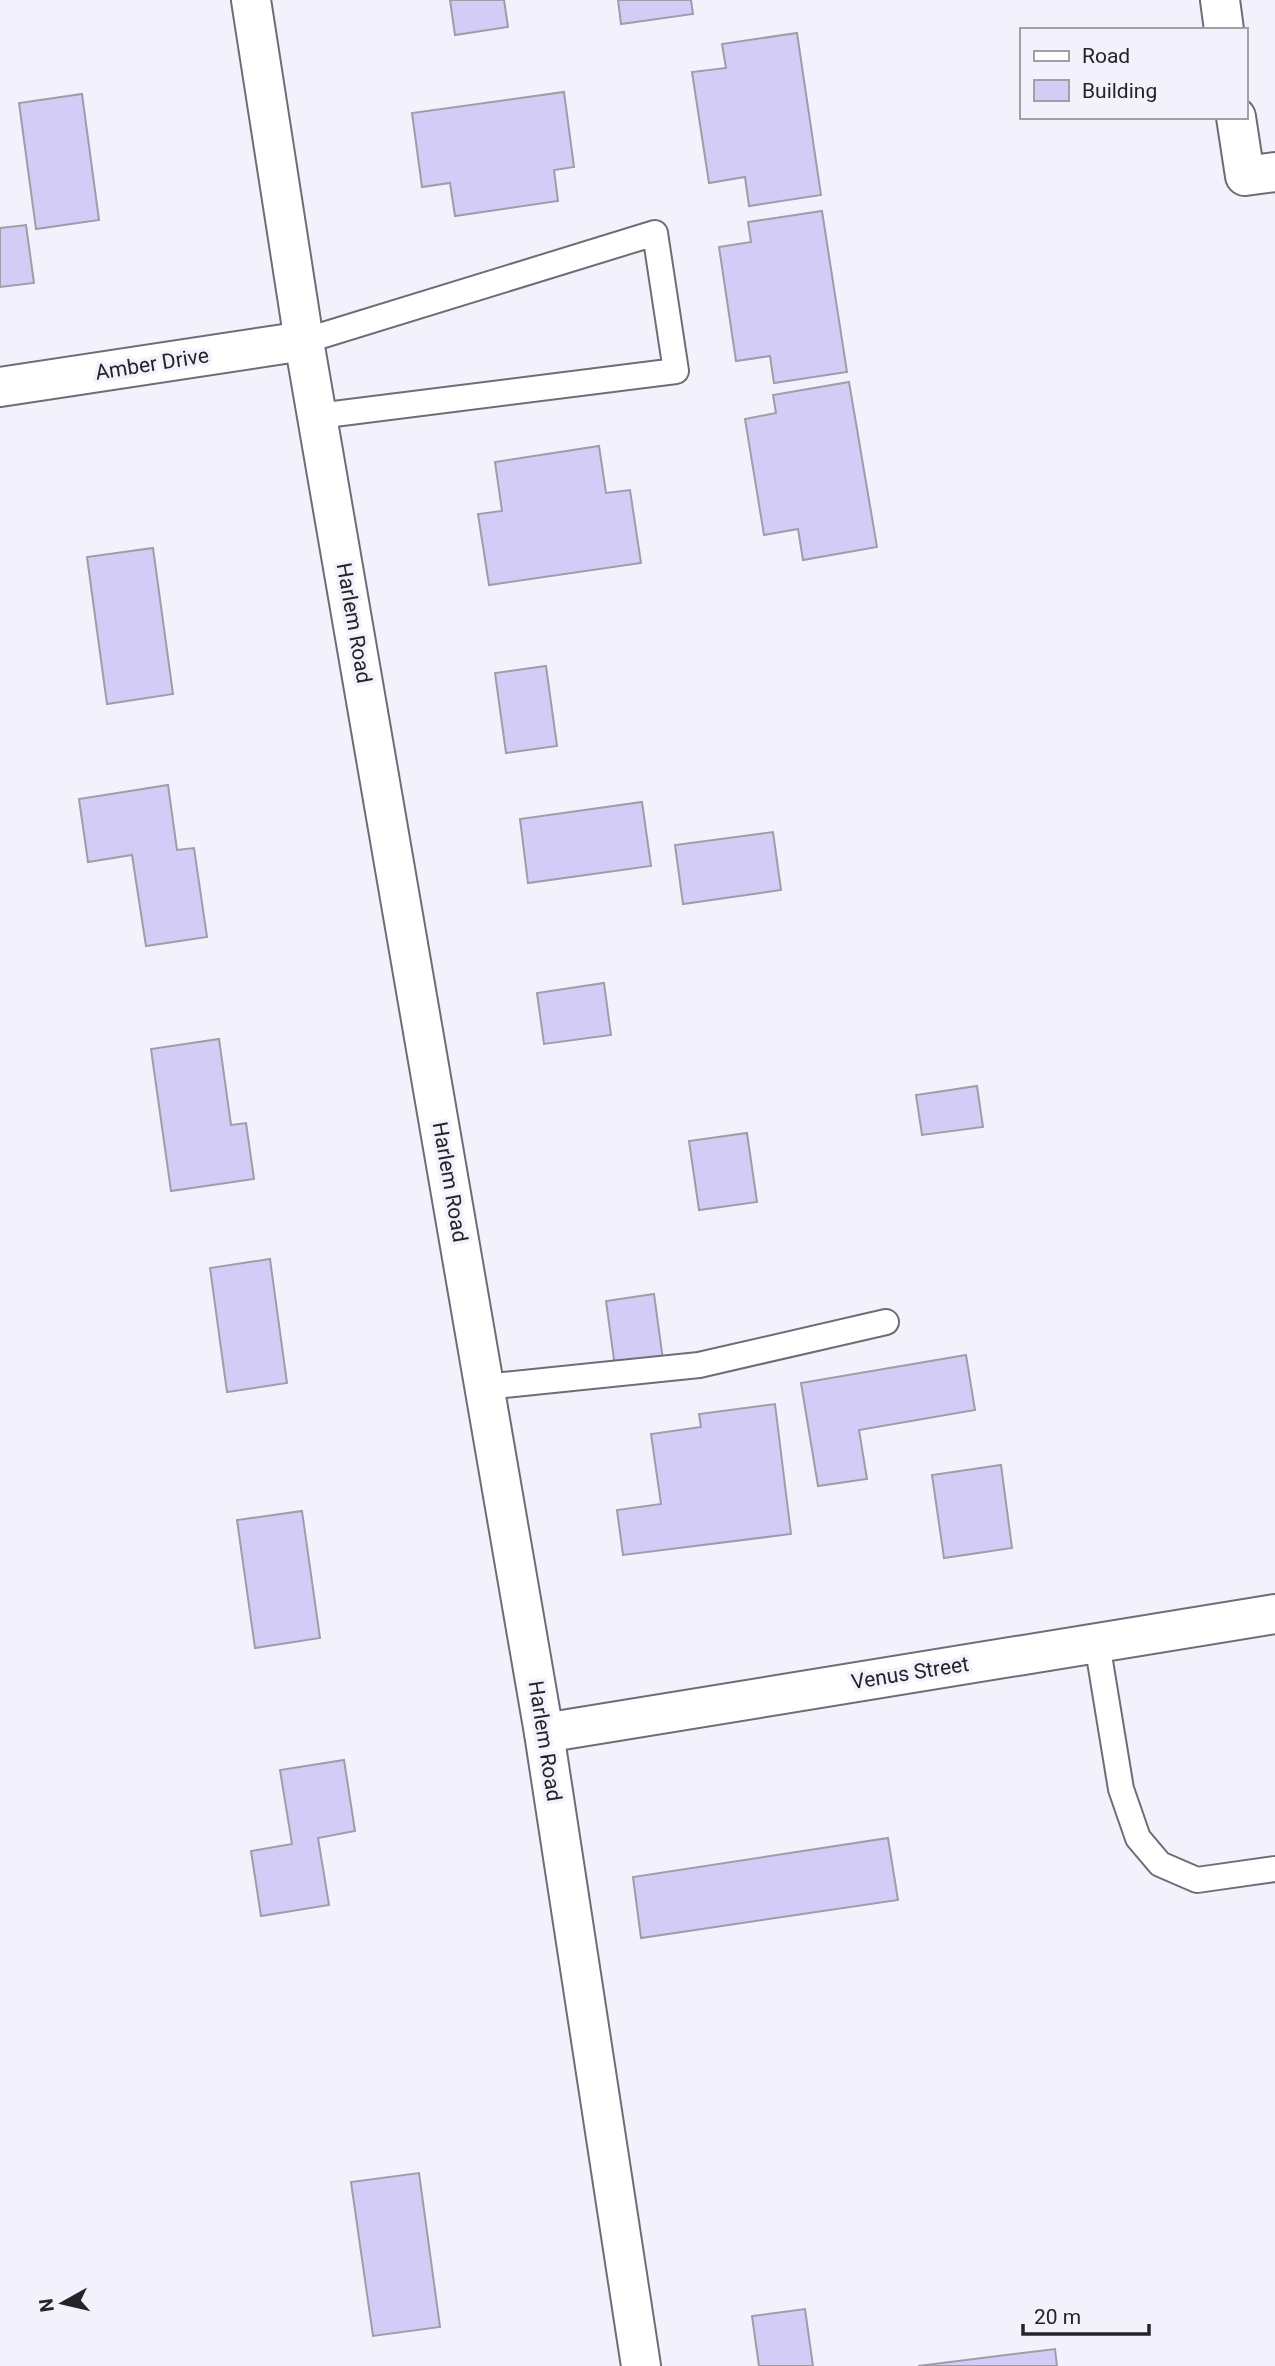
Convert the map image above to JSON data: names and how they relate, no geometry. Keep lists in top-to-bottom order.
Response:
{
  "streets": {
    "main road": ["Amber Drive", "Harlem Road", "Venus Street"]
  },
  "crossings": [
    ["Amber Drive", "Harlem Road"],
    ["Harlem Road", "Venus Street"]
  ],
  "legend": ["Road", "Building"],
  "scale_bar": "20 m",
  "north": "left"
}
